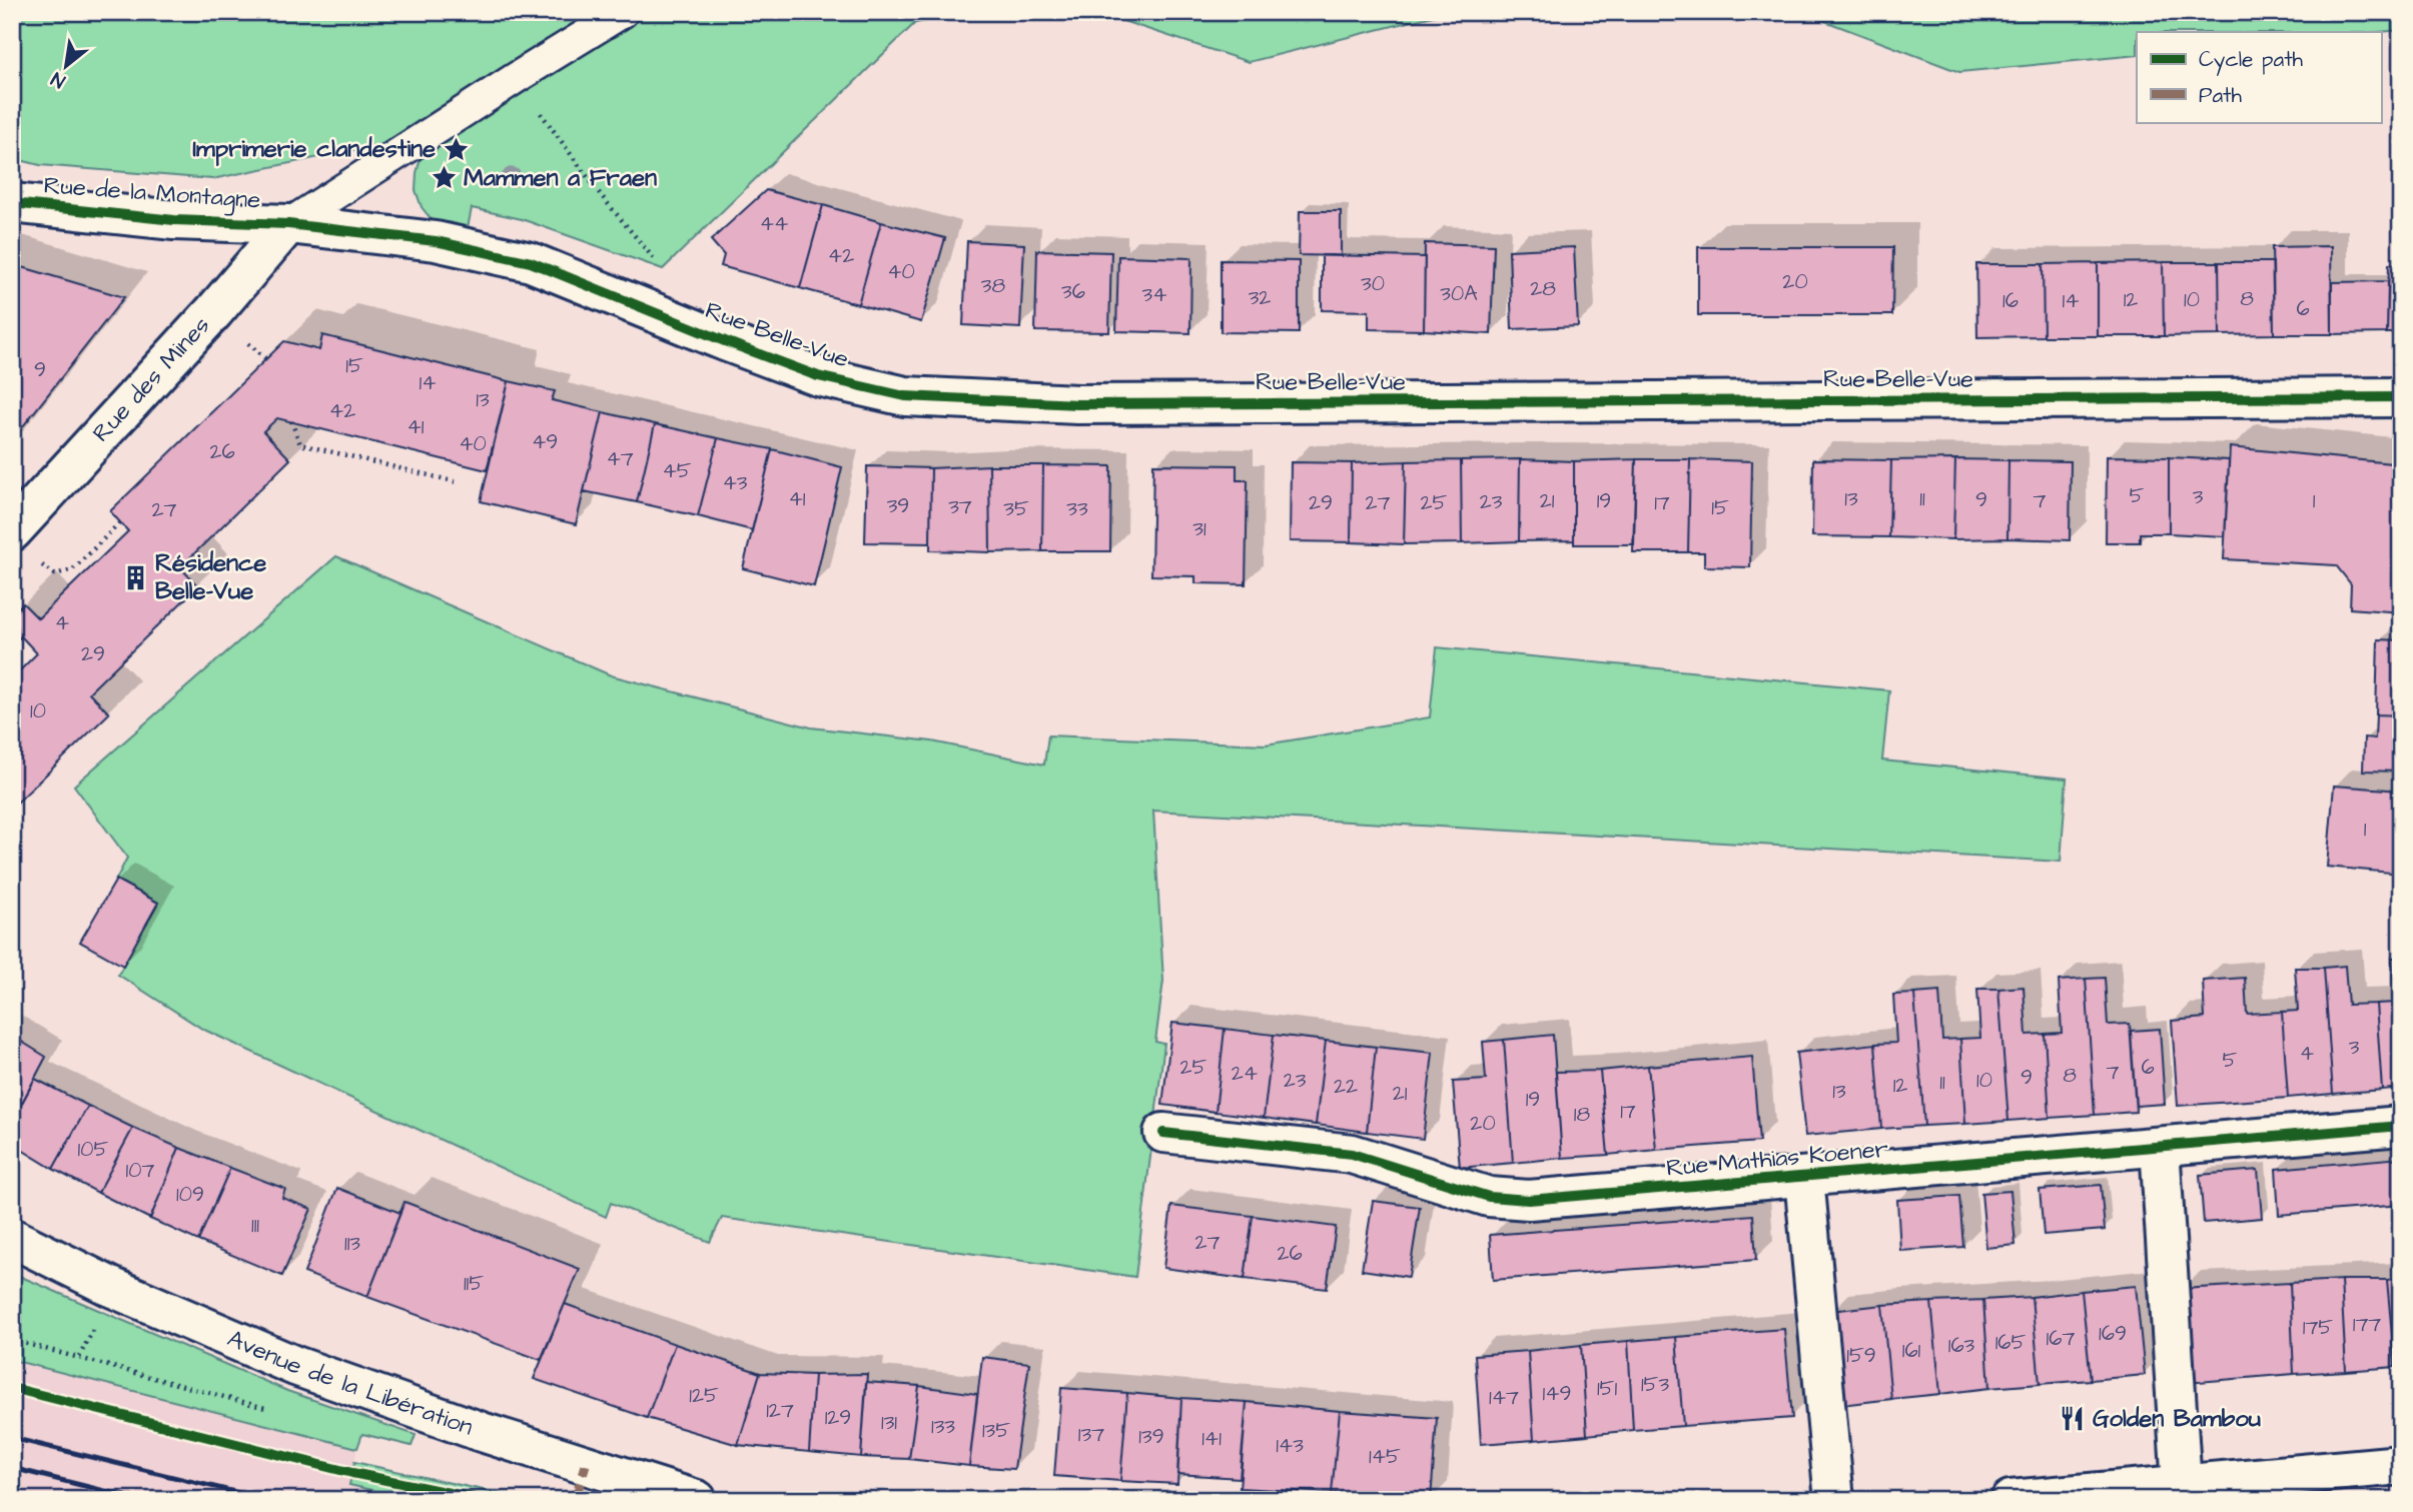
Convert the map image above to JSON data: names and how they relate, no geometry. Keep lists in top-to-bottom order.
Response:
{
  "streets": {
    "street": [
      "Rue de la Montagne",
      "Rue Belle-Vue",
      "Rue des Mines",
      "Rue Mathias Koener",
      "Avenue de la Libération"
    ]
  },
  "crossings": [
    ["Rue de la Montagne", "Rue Belle-Vue"],
    ["Rue de la Montagne", "Rue des Mines"],
    ["Rue Belle-Vue", "Rue des Mines"]
  ],
  "places": {
    "place": ["Imprimerie clandestine", "Mammen a Fraen"],
    "building": ["Résidence Belle-Vue"],
    "restaurant": ["Golden Bambou"]
  },
  "house_numbers": [
    "44",
    "42",
    "40",
    "20",
    "30",
    "38",
    "28",
    "36",
    "30A",
    "34",
    "32",
    "8",
    "12",
    "10",
    "16",
    "14",
    "6",
    "15",
    "9",
    "14",
    "13",
    "42",
    "41",
    "49",
    "40",
    "26",
    "47",
    "45",
    "43",
    "5",
    "3",
    "41",
    "13",
    "11",
    "9",
    "21",
    "19",
    "7",
    "1",
    "23",
    "29",
    "27",
    "25",
    "17",
    "39",
    "37",
    "15",
    "35",
    "33",
    "27",
    "31",
    "4",
    "29",
    "10",
    "1",
    "3",
    "4",
    "5",
    "25",
    "6",
    "7",
    "24",
    "8",
    "9",
    "23",
    "10",
    "11",
    "12",
    "22",
    "13",
    "21",
    "19",
    "17",
    "18",
    "20",
    "105",
    "107",
    "109",
    "111",
    "27",
    "113",
    "26",
    "115",
    "177",
    "175",
    "169",
    "167",
    "165",
    "163",
    "161",
    "159",
    "153",
    "151",
    "149",
    "125",
    "147",
    "127",
    "129",
    "131",
    "133",
    "135",
    "137",
    "139",
    "141",
    "143",
    "145"
  ],
  "legend": ["Cycle path", "Path"],
  "north": "bottom left"
}
